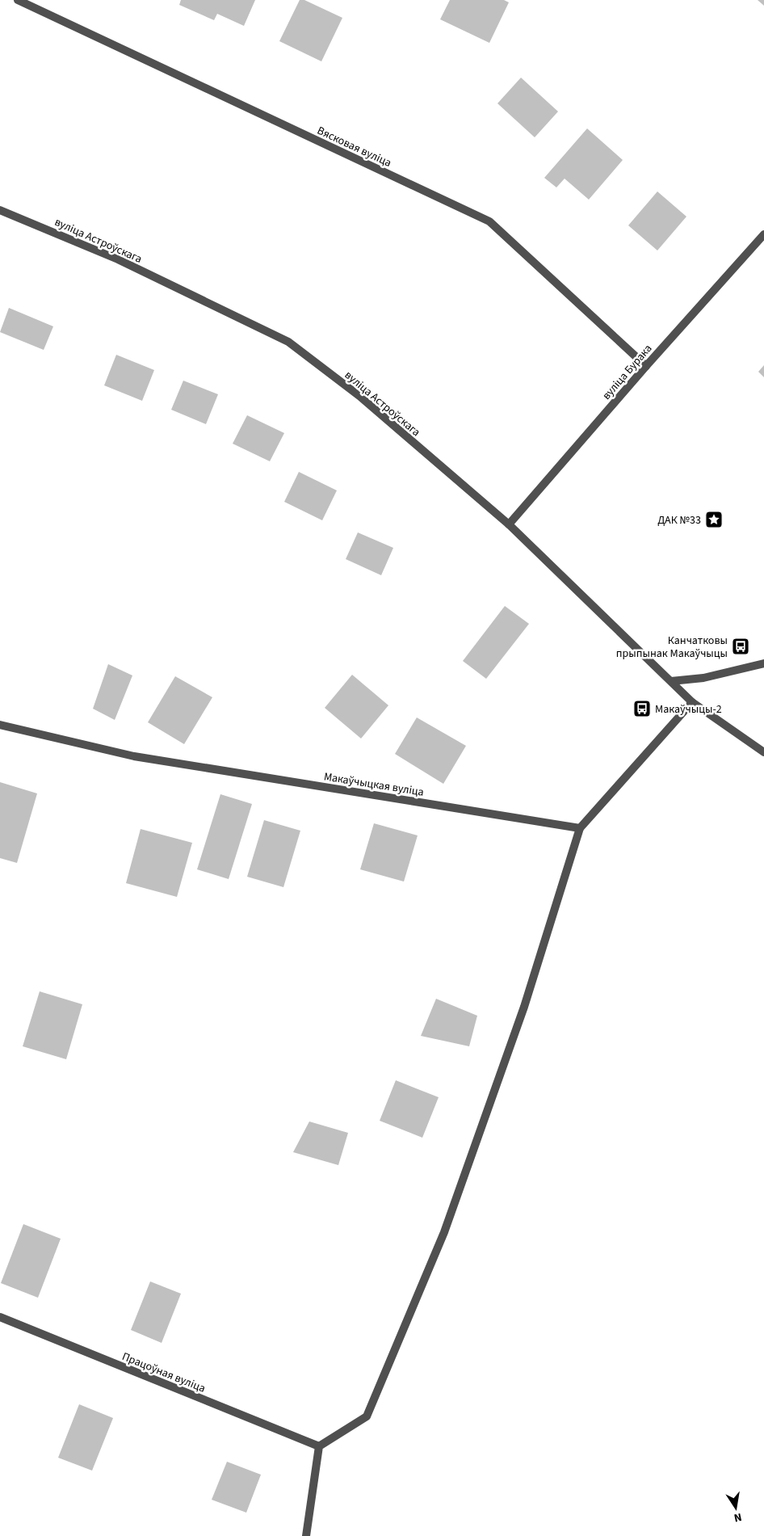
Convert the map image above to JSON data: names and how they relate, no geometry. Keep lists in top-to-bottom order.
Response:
{
  "streets": {
    "street": [
      "Вясковая вуліца",
      "вуліца Астроўскага",
      "вуліца Бурака",
      "Макаўчыцкая вуліца",
      "Працоўная вуліца"
    ]
  },
  "crossings": [
    ["Вясковая вуліца", "вуліца Бурака"],
    ["вуліца Астроўскага", "вуліца Бурака"]
  ],
  "places": {
    "place": ["ДАК №33"],
    "bus stop": ["Канчатковы прыпынак Макаўчыцы", "Макаўчыцы-2"]
  },
  "north": "bottom"
}
